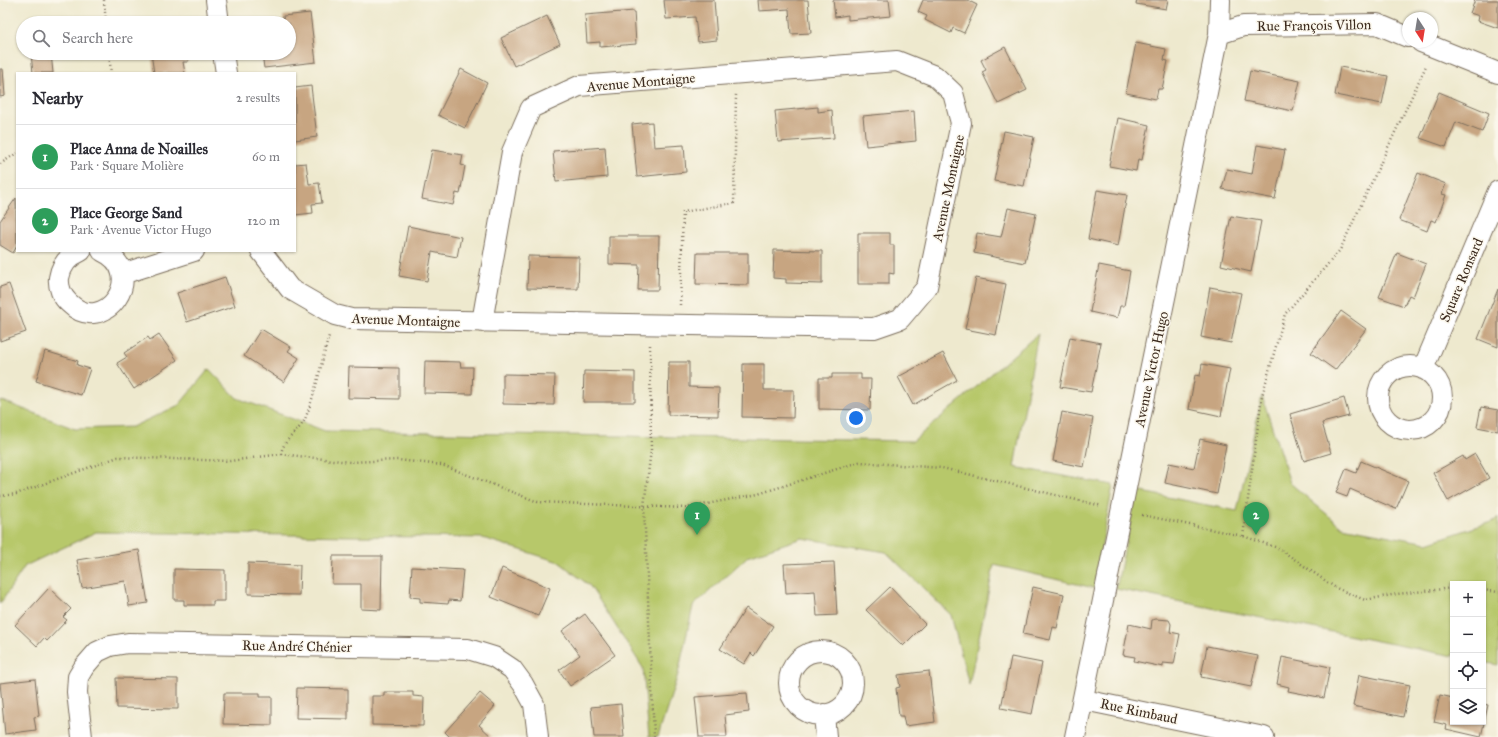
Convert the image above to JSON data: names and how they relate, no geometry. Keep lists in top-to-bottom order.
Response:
{
  "streets": {
    "street": [
      "Rue François Villon",
      "Avenue Montaigne",
      "Square Ronsard",
      "Avenue Victor Hugo",
      "Rue André Chénier",
      "Rue Rimbaud"
    ]
  },
  "crossings": [
    ["Rue François Villon", "Avenue Victor Hugo"],
    ["Avenue Victor Hugo", "Rue Rimbaud"]
  ],
  "north": "bottom",
  "page": {
    "search": "Search here",
    "heading": ["Nearby", "2 results"],
    "list": [
      {
        "mark": "1",
        "name": "Place Anna de Noailles",
        "note": "Park · Square Molière",
        "value": "60 m"
      },
      {
        "mark": "2",
        "name": "Place George Sand",
        "note": "Park · Avenue Victor Hugo",
        "value": "120 m"
      }
    ],
    "pins": ["1", "2"],
    "map_buttons": ["+", "−"]
  }
}
